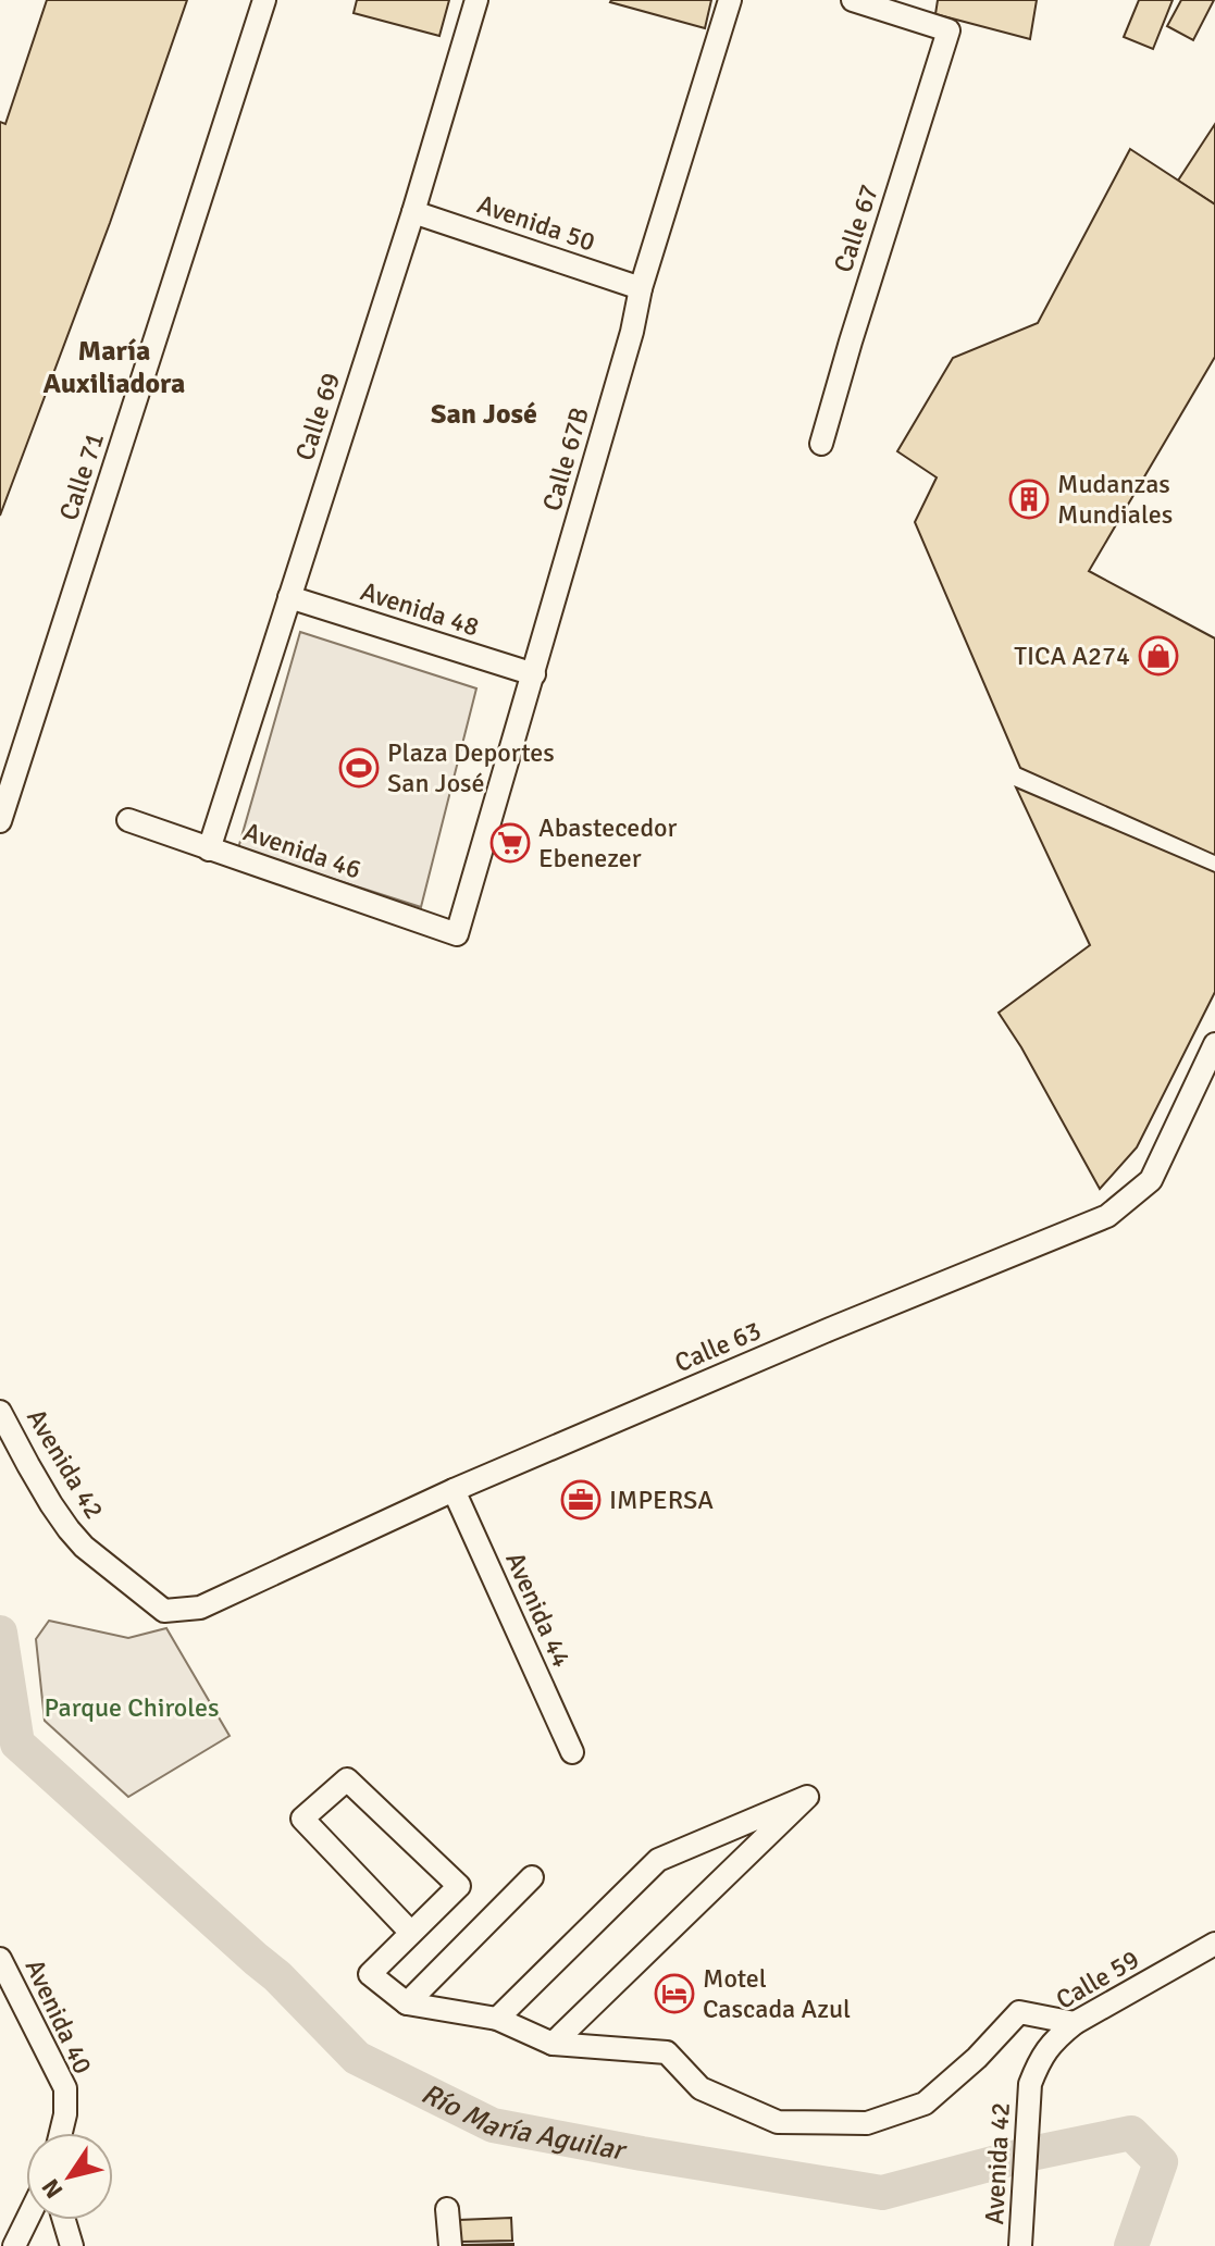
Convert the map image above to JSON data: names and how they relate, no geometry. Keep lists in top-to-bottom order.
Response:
{
  "streets": {
    "street": [
      "Avenida 50",
      "Calle 67",
      "Calle 69",
      "Calle 67B",
      "Calle 71",
      "Avenida 48",
      "Avenida 46",
      "Calle 63",
      "Avenida 42",
      "Avenida 44",
      "Calle 59",
      "Avenida 40"
    ]
  },
  "crossings": [
    ["Avenida 50", "Calle 69"],
    ["Avenida 50", "Calle 67B"],
    ["Calle 69", "Avenida 48"],
    ["Calle 69", "Avenida 46"],
    ["Calle 67B", "Avenida 48"],
    ["Calle 67B", "Avenida 46"],
    ["Calle 63", "Avenida 42"],
    ["Calle 63", "Avenida 44"],
    ["Avenida 42", "Calle 59"]
  ],
  "districts": ["María Auxiliadora", "San José"],
  "water": ["Río María Aguilar"],
  "parks": ["Parque Chiroles"],
  "places": {
    "building": ["Mudanzas Mundiales"],
    "shop": ["TICA A274"],
    "sports": ["Plaza Deportes San José"],
    "supermarket": ["Abastecedor Ebenezer"],
    "office": ["IMPERSA"],
    "hotel": ["Motel Cascada Azul"]
  },
  "north": "bottom left"
}
